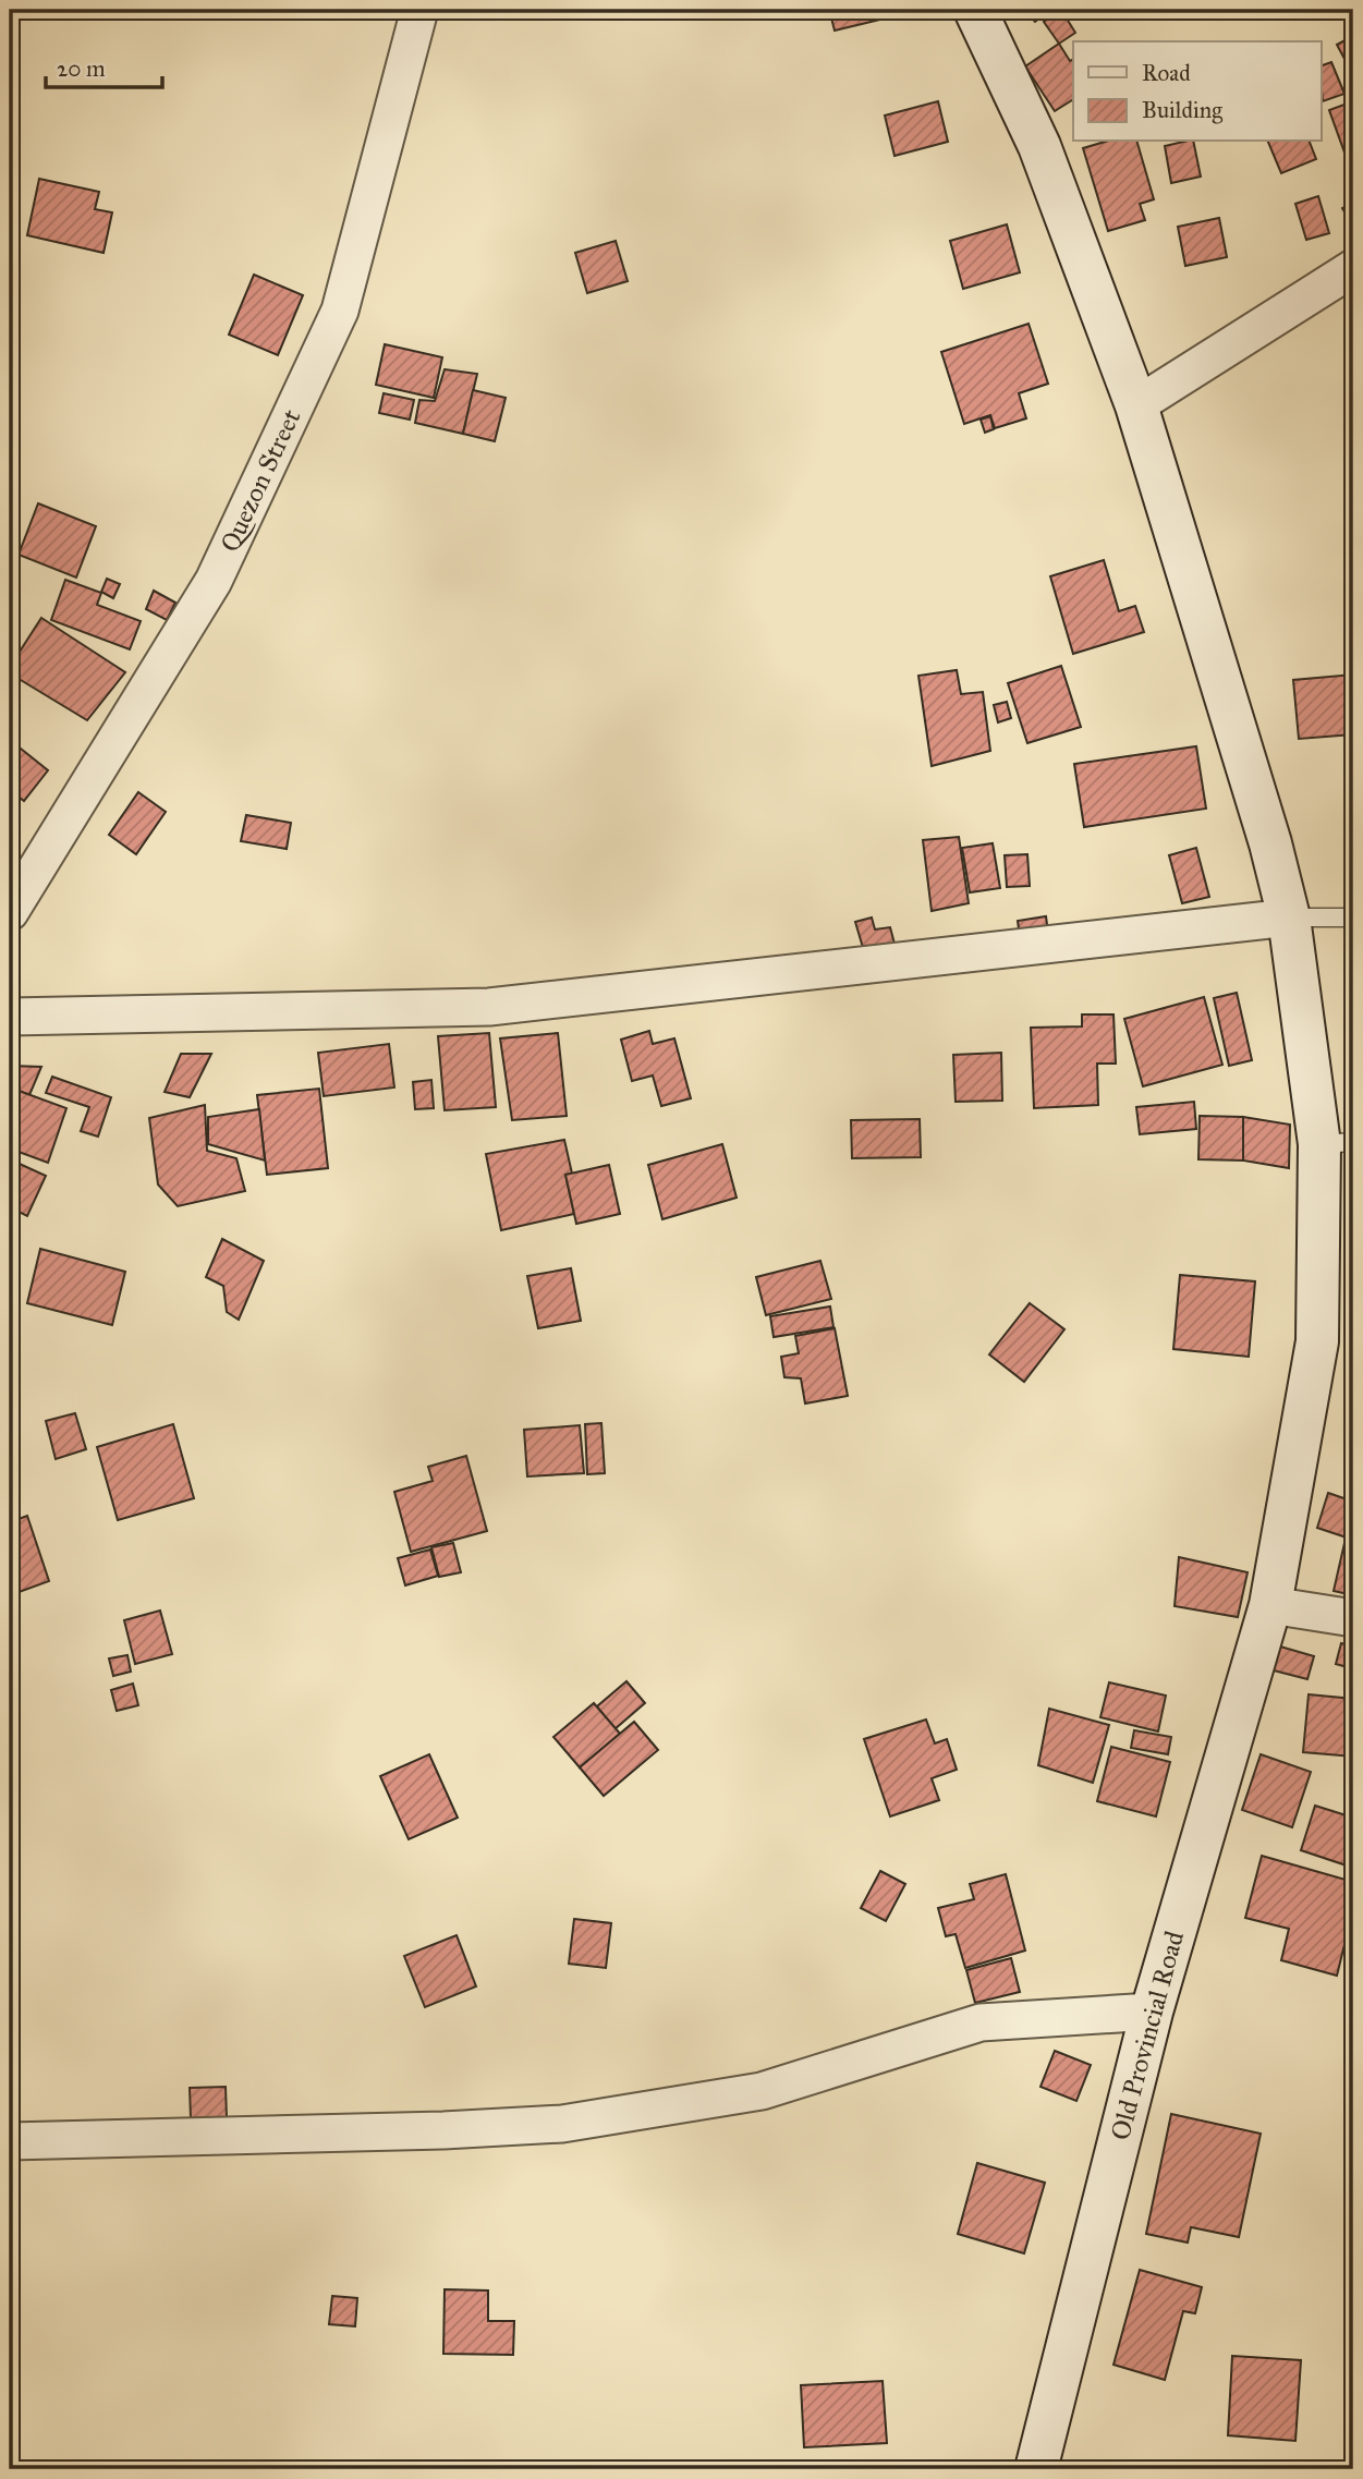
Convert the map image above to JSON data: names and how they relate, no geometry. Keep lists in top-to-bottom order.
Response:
{
  "streets": {
    "main road": ["Old Provincial Road"],
    "street": ["Quezon Street"]
  },
  "legend": ["Road", "Building"],
  "scale_bar": "20 m"
}
